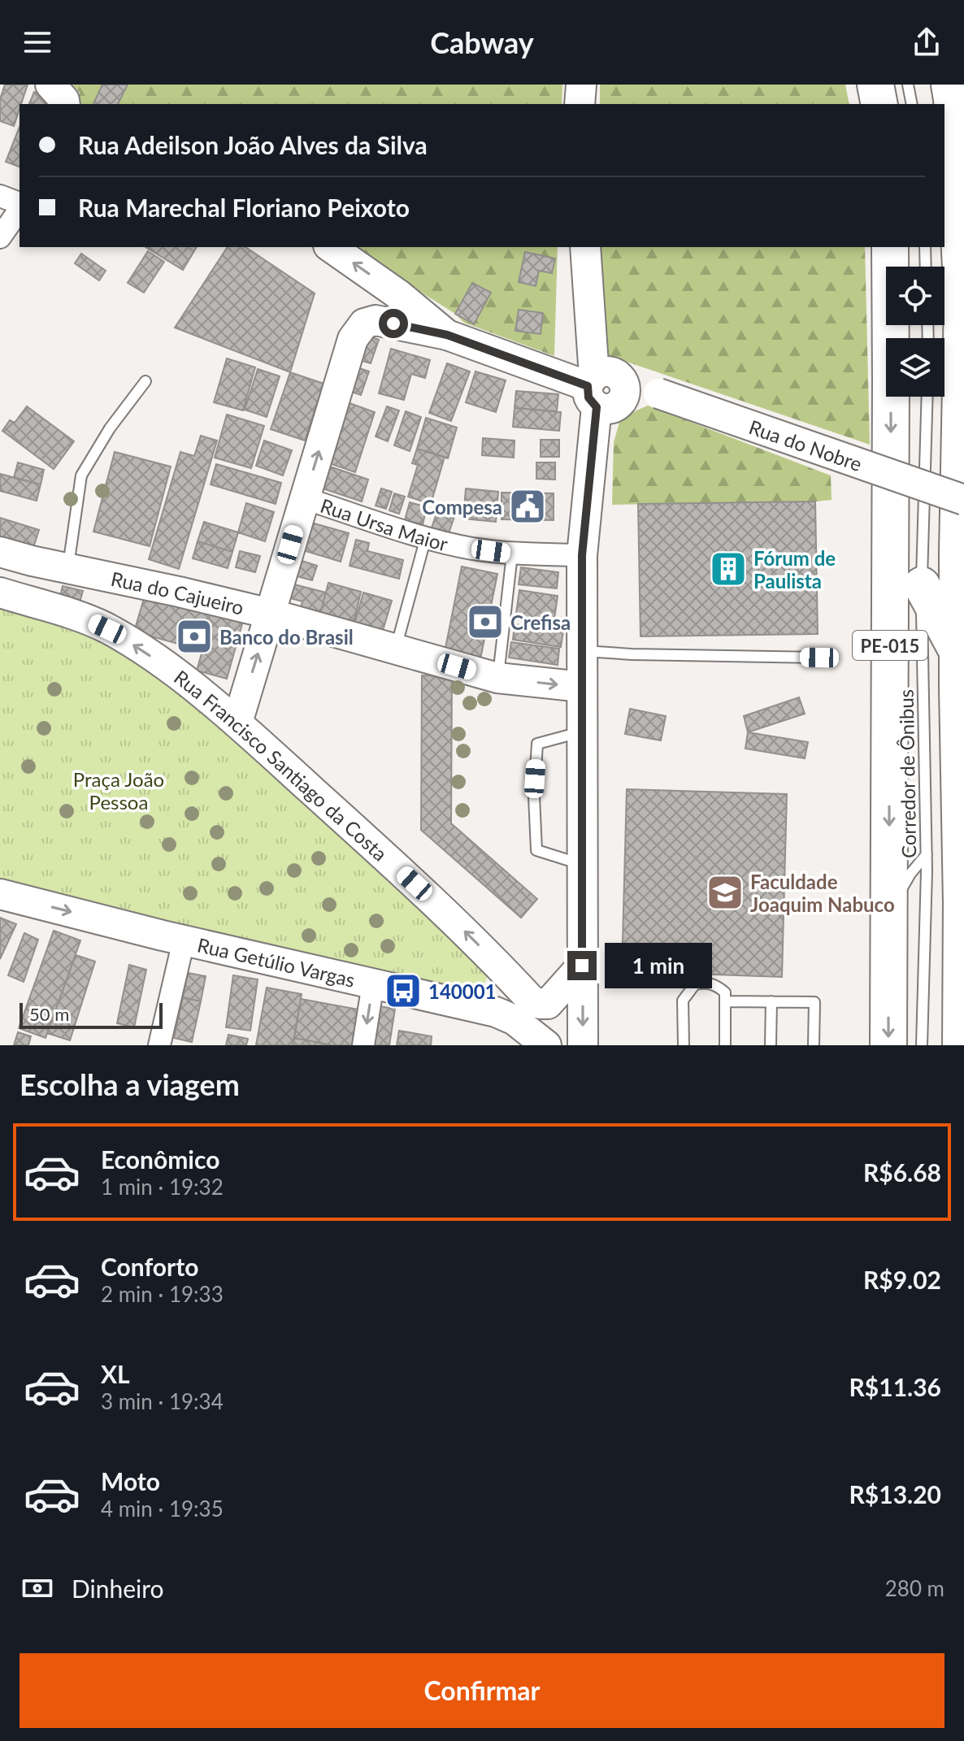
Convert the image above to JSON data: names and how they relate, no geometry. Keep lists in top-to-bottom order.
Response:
{
  "streets": {
    "highway": ["PE-015"],
    "main road": [
      "Rua do Nobre",
      "Rua do Cajueiro",
      "Rua Francisco Santiago da Costa",
      "Rua Getúlio Vargas"
    ],
    "street": ["Rua Ursa Maior"],
    "lane": ["Corredor de Ônibus"]
  },
  "one_way": ["Rua Francisco Santiago da Costa"],
  "parks": ["Praça João Pessoa"],
  "places": {
    "public building": ["Compesa"],
    "building": ["Fórum de Paulista"],
    "bank": ["Crefisa", "Banco do Brasil"],
    "school or university": ["Faculdade Joaquim Nabuco"],
    "bus stop": ["140001"]
  },
  "scale_bar": "50 m",
  "page": {
    "header": "Cabway",
    "banner": ["Rua Adeilson João Alves da Silva", "Rua Marechal Floriano Peixoto"],
    "bubble": "1 min",
    "scale": "50 m",
    "heading": "Escolha a viagem",
    "list": [
      {
        "name": "Econômico",
        "note": "1 min · 19:32",
        "value": "R$6.68"
      },
      {
        "name": "Conforto",
        "note": "2 min · 19:33",
        "value": "R$9.02"
      },
      {
        "name": "XL",
        "note": "3 min · 19:34",
        "value": "R$11.36"
      },
      {
        "name": "Moto",
        "note": "4 min · 19:35",
        "value": "R$13.20"
      }
    ],
    "pay": ["Dinheiro", "280 m"],
    "buttons": "Confirmar"
  }
}
